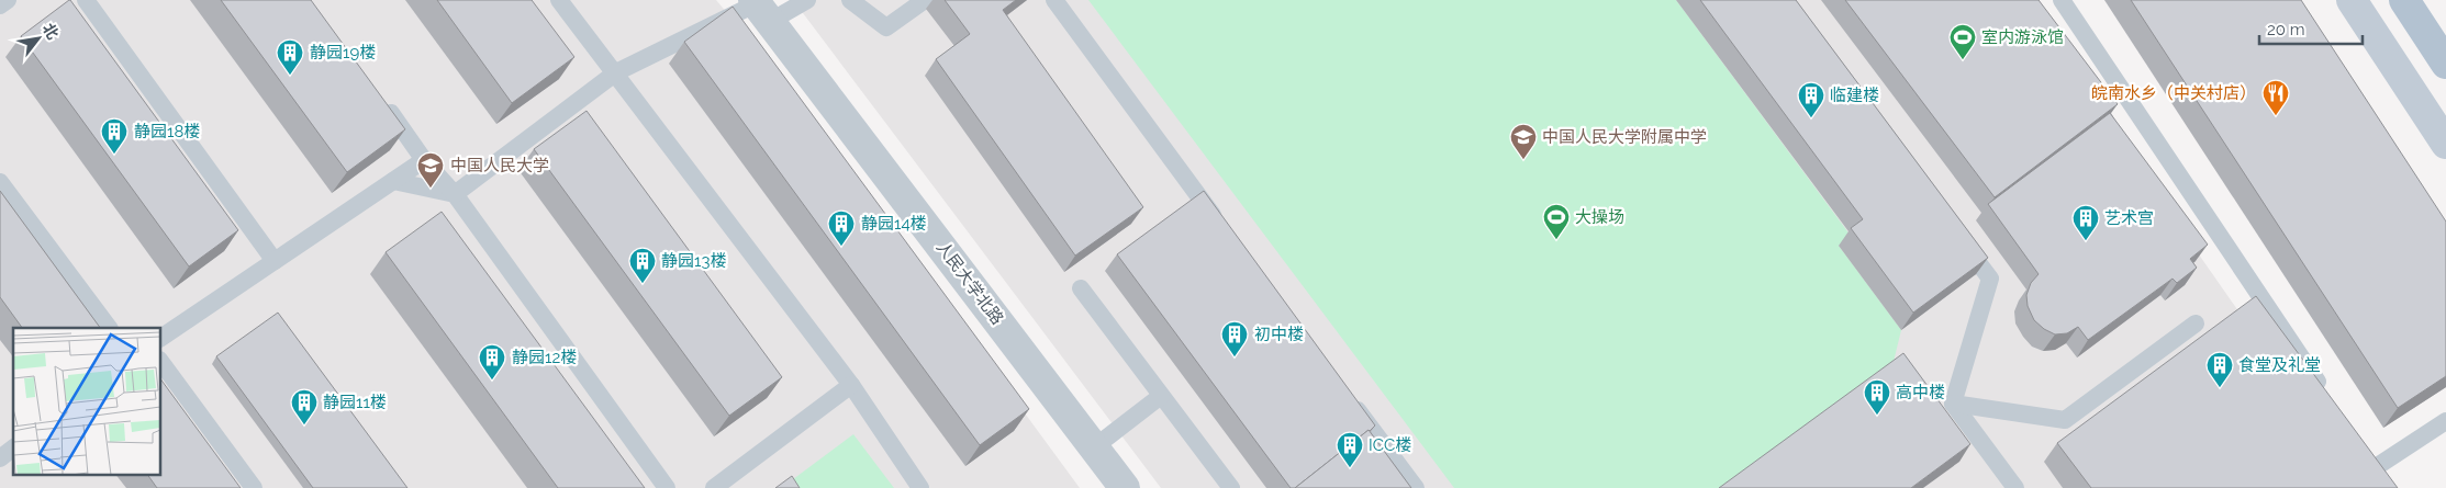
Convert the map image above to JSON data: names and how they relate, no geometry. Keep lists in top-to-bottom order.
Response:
{
  "streets": {
    "street": ["人民大学北路"]
  },
  "places": {
    "sports": ["室内游泳馆", "大操场"],
    "building": [
      "静园19楼",
      "临建楼",
      "静园18楼",
      "艺术宫",
      "静园14楼",
      "静园13楼",
      "初中楼",
      "静园12楼",
      "食堂及礼堂",
      "高中楼",
      "静园11楼",
      "ICC楼"
    ],
    "restaurant": ["皖南水乡（中关村店）"],
    "school or university": ["中国人民大学附属中学", "中国人民大学"]
  },
  "scale_bar": "20 m",
  "north": "top right"
}
